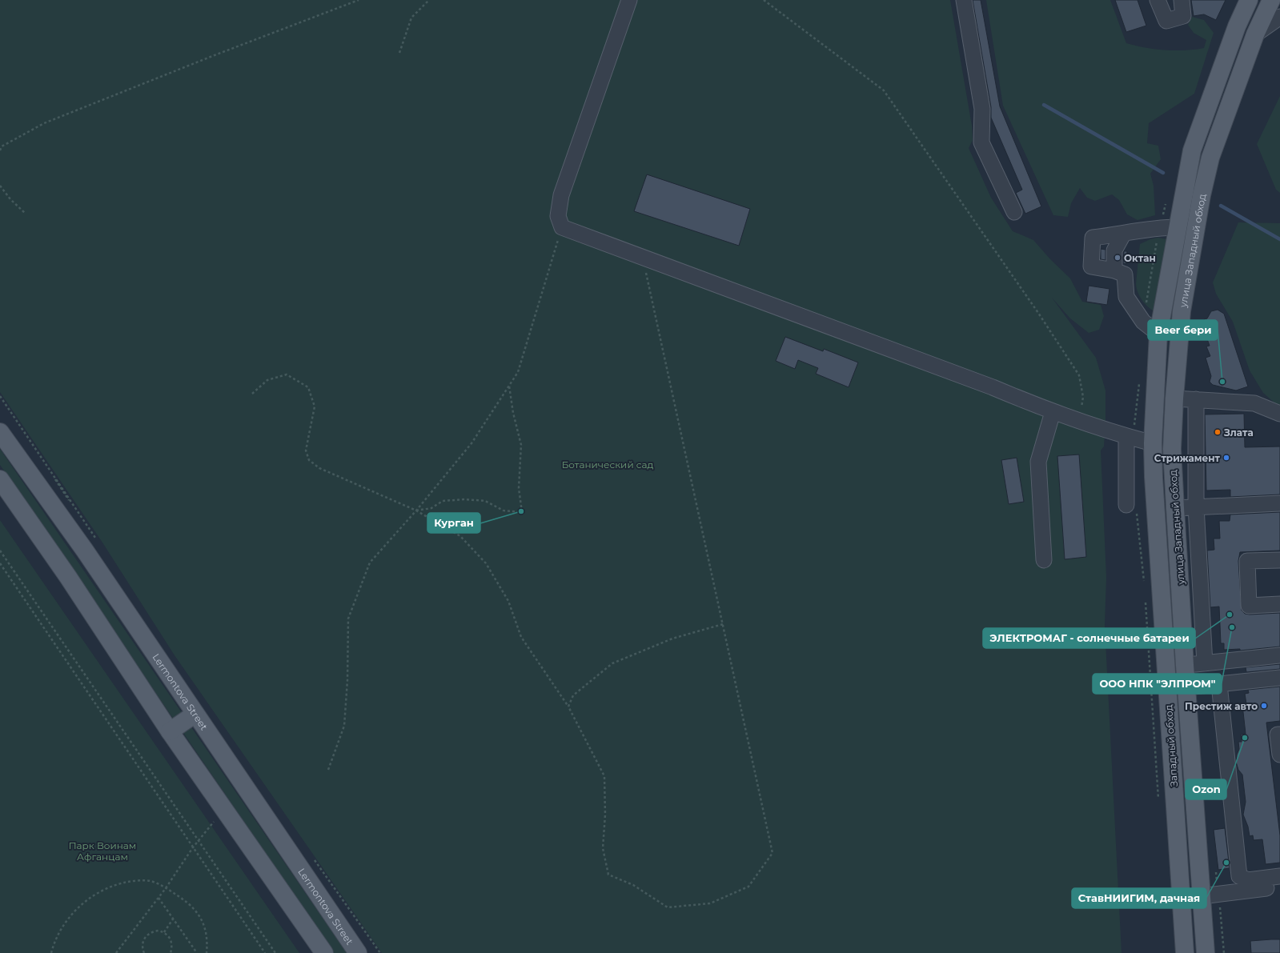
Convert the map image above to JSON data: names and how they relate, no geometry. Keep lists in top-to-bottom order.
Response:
{
  "streets": {
    "main road": ["улица Западный обход", "Lermontova Street", "Западный обход"]
  },
  "crossings": [
    ["улица Западный обход", "Западный обход"]
  ],
  "parks": ["Ботанический сад", "Парк Воинам Афганцам"],
  "places": [
    "Октан",
    "Beer бери",
    "Злата",
    "Стрижамент",
    "Курган",
    "ЭЛЕКТРОМАГ - солнечные батареи",
    "ООО НПК \"ЭЛПРОМ\"",
    "Престиж авто",
    "Ozon",
    "СтавНИИГИМ, дачная"
  ]
}
